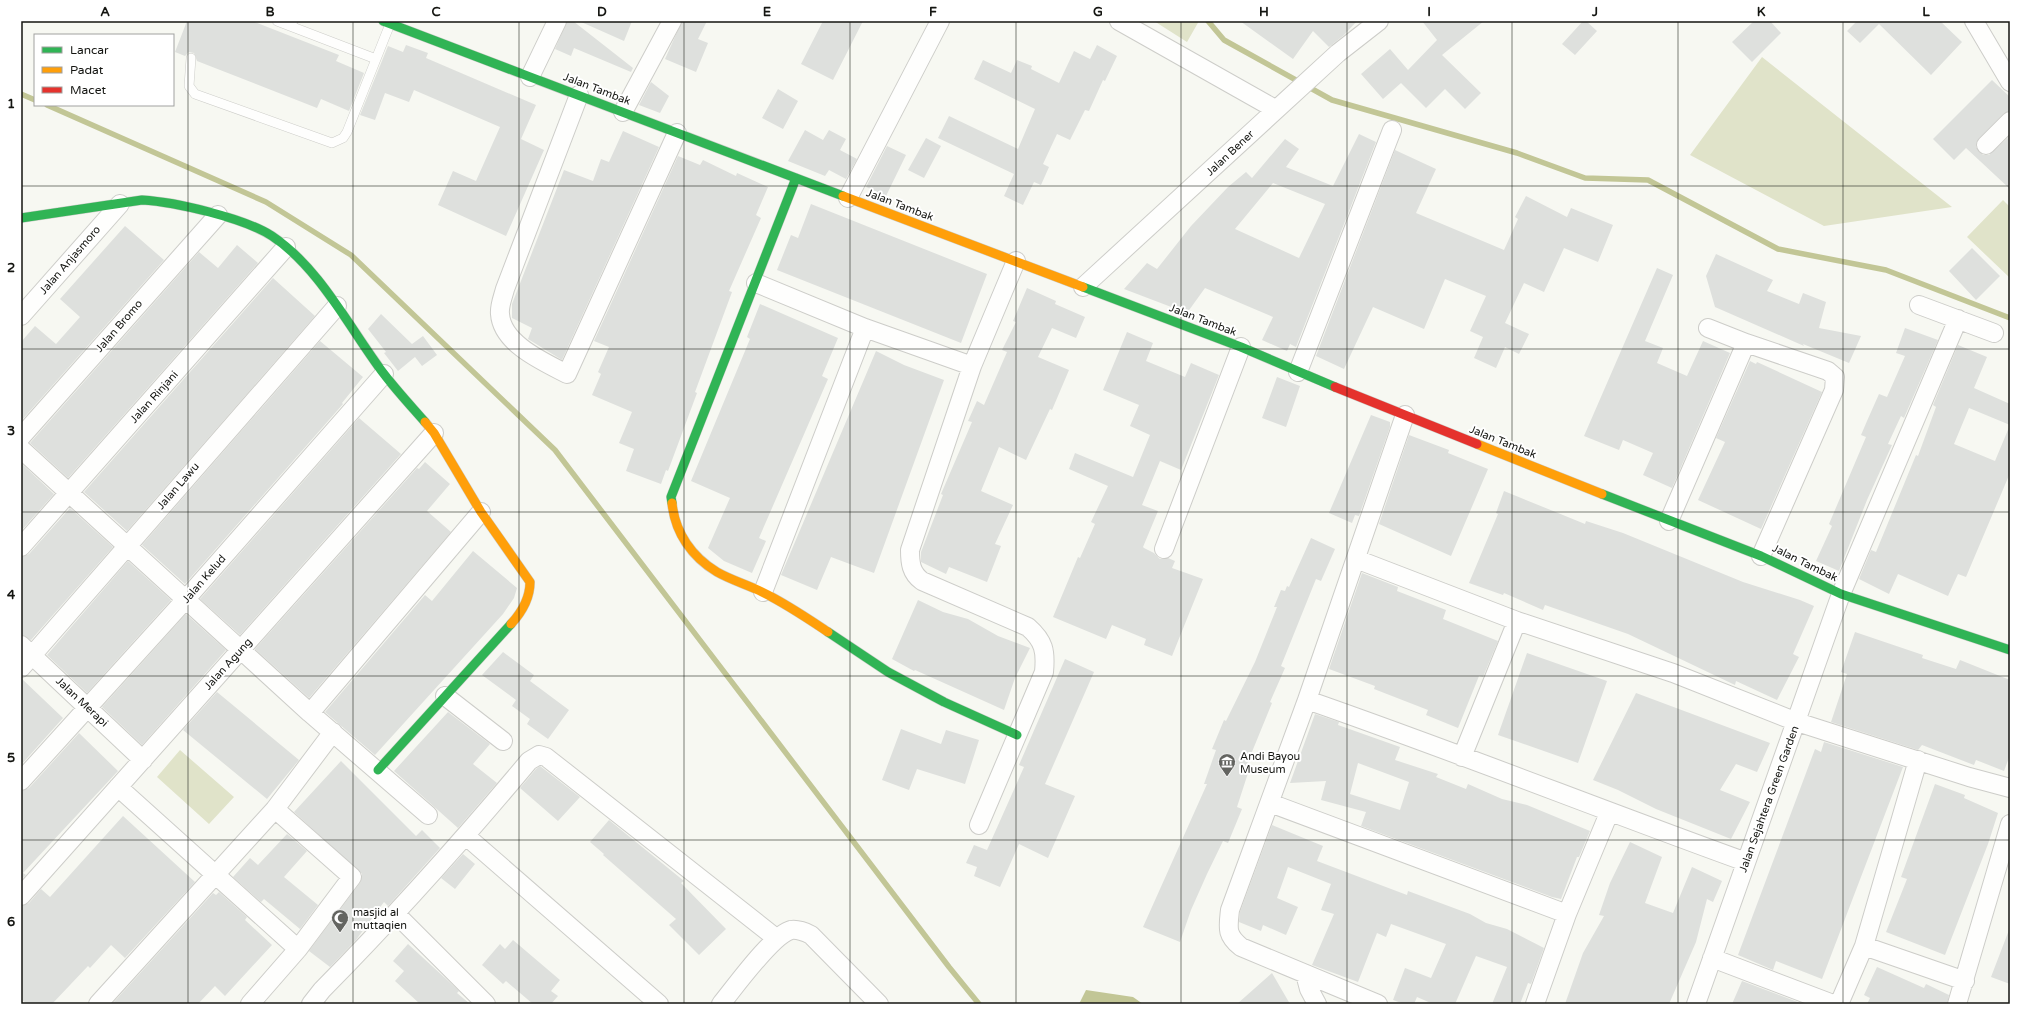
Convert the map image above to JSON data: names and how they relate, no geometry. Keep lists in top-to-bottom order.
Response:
{
  "streets": {
    "street": [
      "Jalan Tambak",
      "Jalan Bener",
      "Jalan Anjasmoro",
      "Jalan Bromo",
      "Jalan Rinjani",
      "Jalan Lawu",
      "Jalan Kelud",
      "Jalan Agung",
      "Jalan Merapi",
      "Jalan Sejahtera Green Garden"
    ]
  },
  "crossings": [
    ["Jalan Tambak", "Jalan Bener"],
    ["Jalan Tambak", "Jalan Sejahtera Green Garden"],
    ["Jalan Lawu", "Jalan Merapi"],
    ["Jalan Kelud", "Jalan Merapi"],
    ["Jalan Agung", "Jalan Merapi"]
  ],
  "places": {
    "museum": ["Andi Bayou Museum"],
    "mosque": ["masjid al muttaqien"]
  },
  "legend": ["Lancar", "Padat", "Macet"],
  "grid": {
    "columns": [
      "A",
      "B",
      "C",
      "D",
      "E",
      "F",
      "G",
      "H",
      "I",
      "J",
      "K",
      "L"
    ],
    "rows": [
      "1",
      "2",
      "3",
      "4",
      "5",
      "6"
    ]
  }
}
